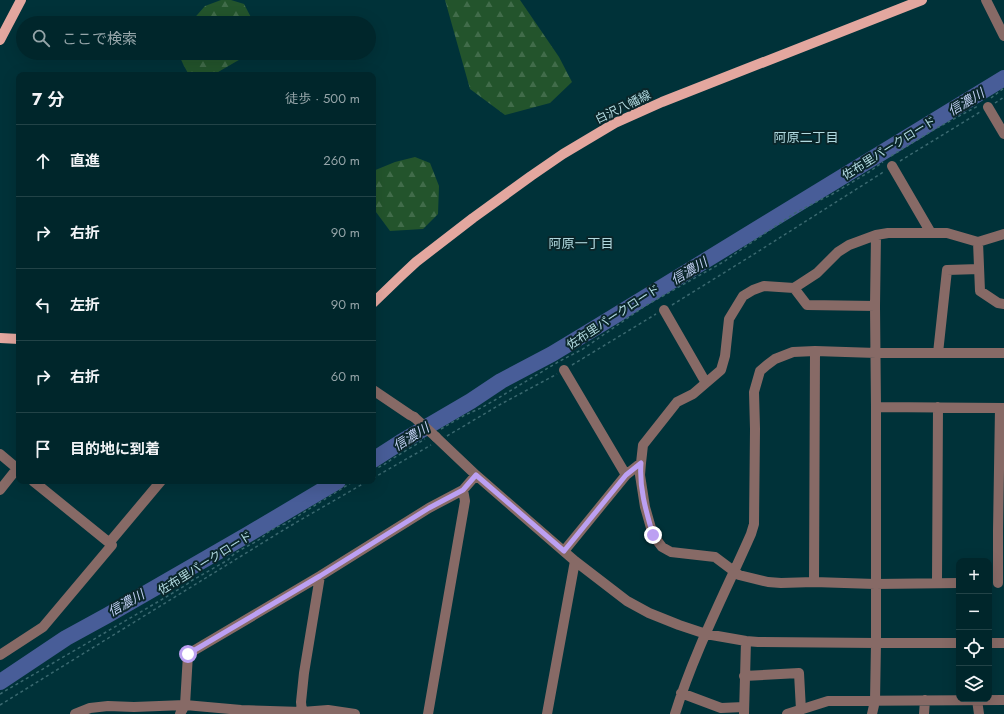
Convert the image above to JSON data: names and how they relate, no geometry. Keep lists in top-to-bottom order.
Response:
{
  "streets": {
    "main road": ["白沢八幡線"],
    "path": ["佐布里パークロード"]
  },
  "districts": ["阿原二丁目", "阿原一丁目"],
  "water": ["信濃川"],
  "page": {
    "search": "ここで検索",
    "heading": ["7 分", "徒歩 · 500 m"],
    "list": [
      ["直進", "260 m"],
      ["右折", "90 m"],
      ["左折", "90 m"],
      ["右折", "60 m"],
      "目的地に到着"
    ],
    "map_buttons": ["+", "−"]
  }
}
